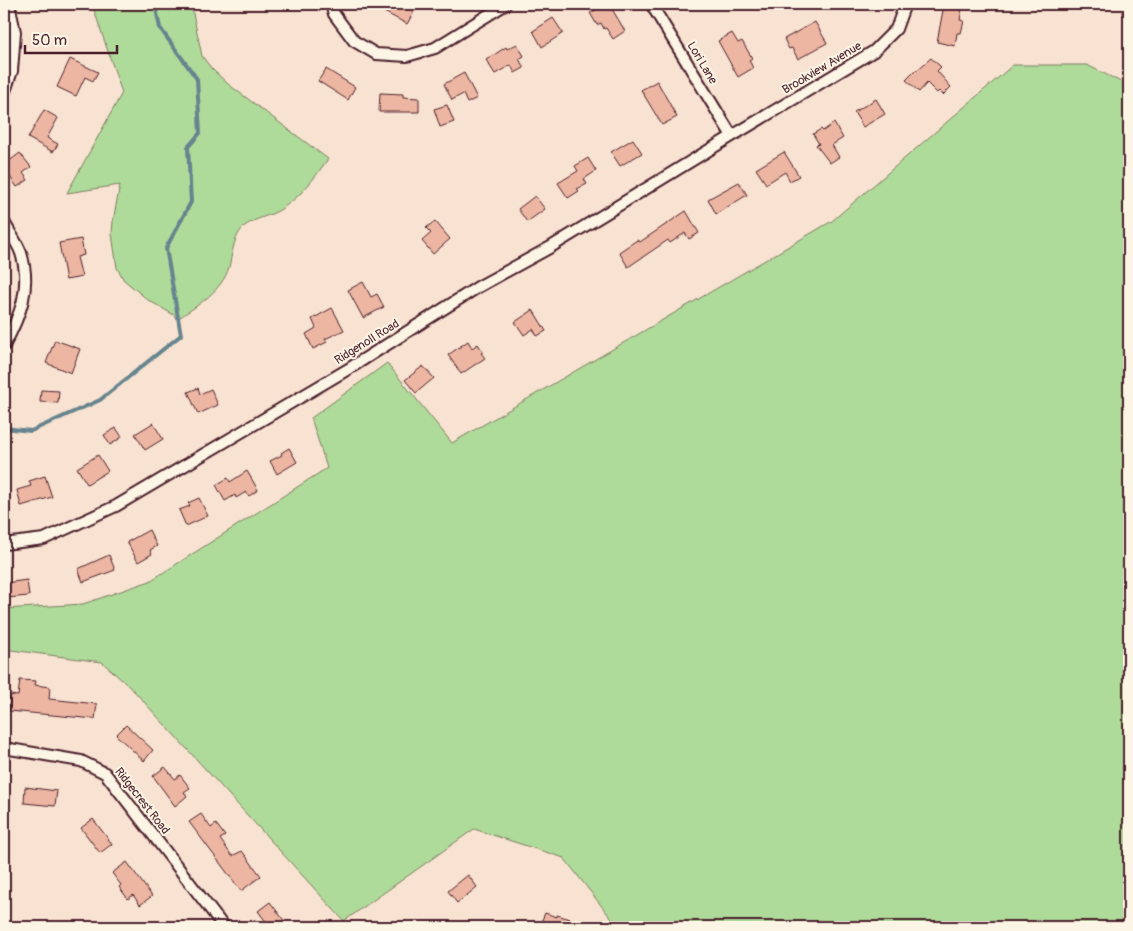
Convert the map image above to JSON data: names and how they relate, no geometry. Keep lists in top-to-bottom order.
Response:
{
  "streets": {
    "street": [
      "Lori Lane",
      "Brookview Avenue",
      "Ridgenoll Road",
      "Ridgecrest Road"
    ]
  },
  "crossings": [
    ["Lori Lane", "Brookview Avenue"],
    ["Lori Lane", "Ridgenoll Road"],
    ["Brookview Avenue", "Ridgenoll Road"]
  ],
  "scale_bar": "50 m"
}
